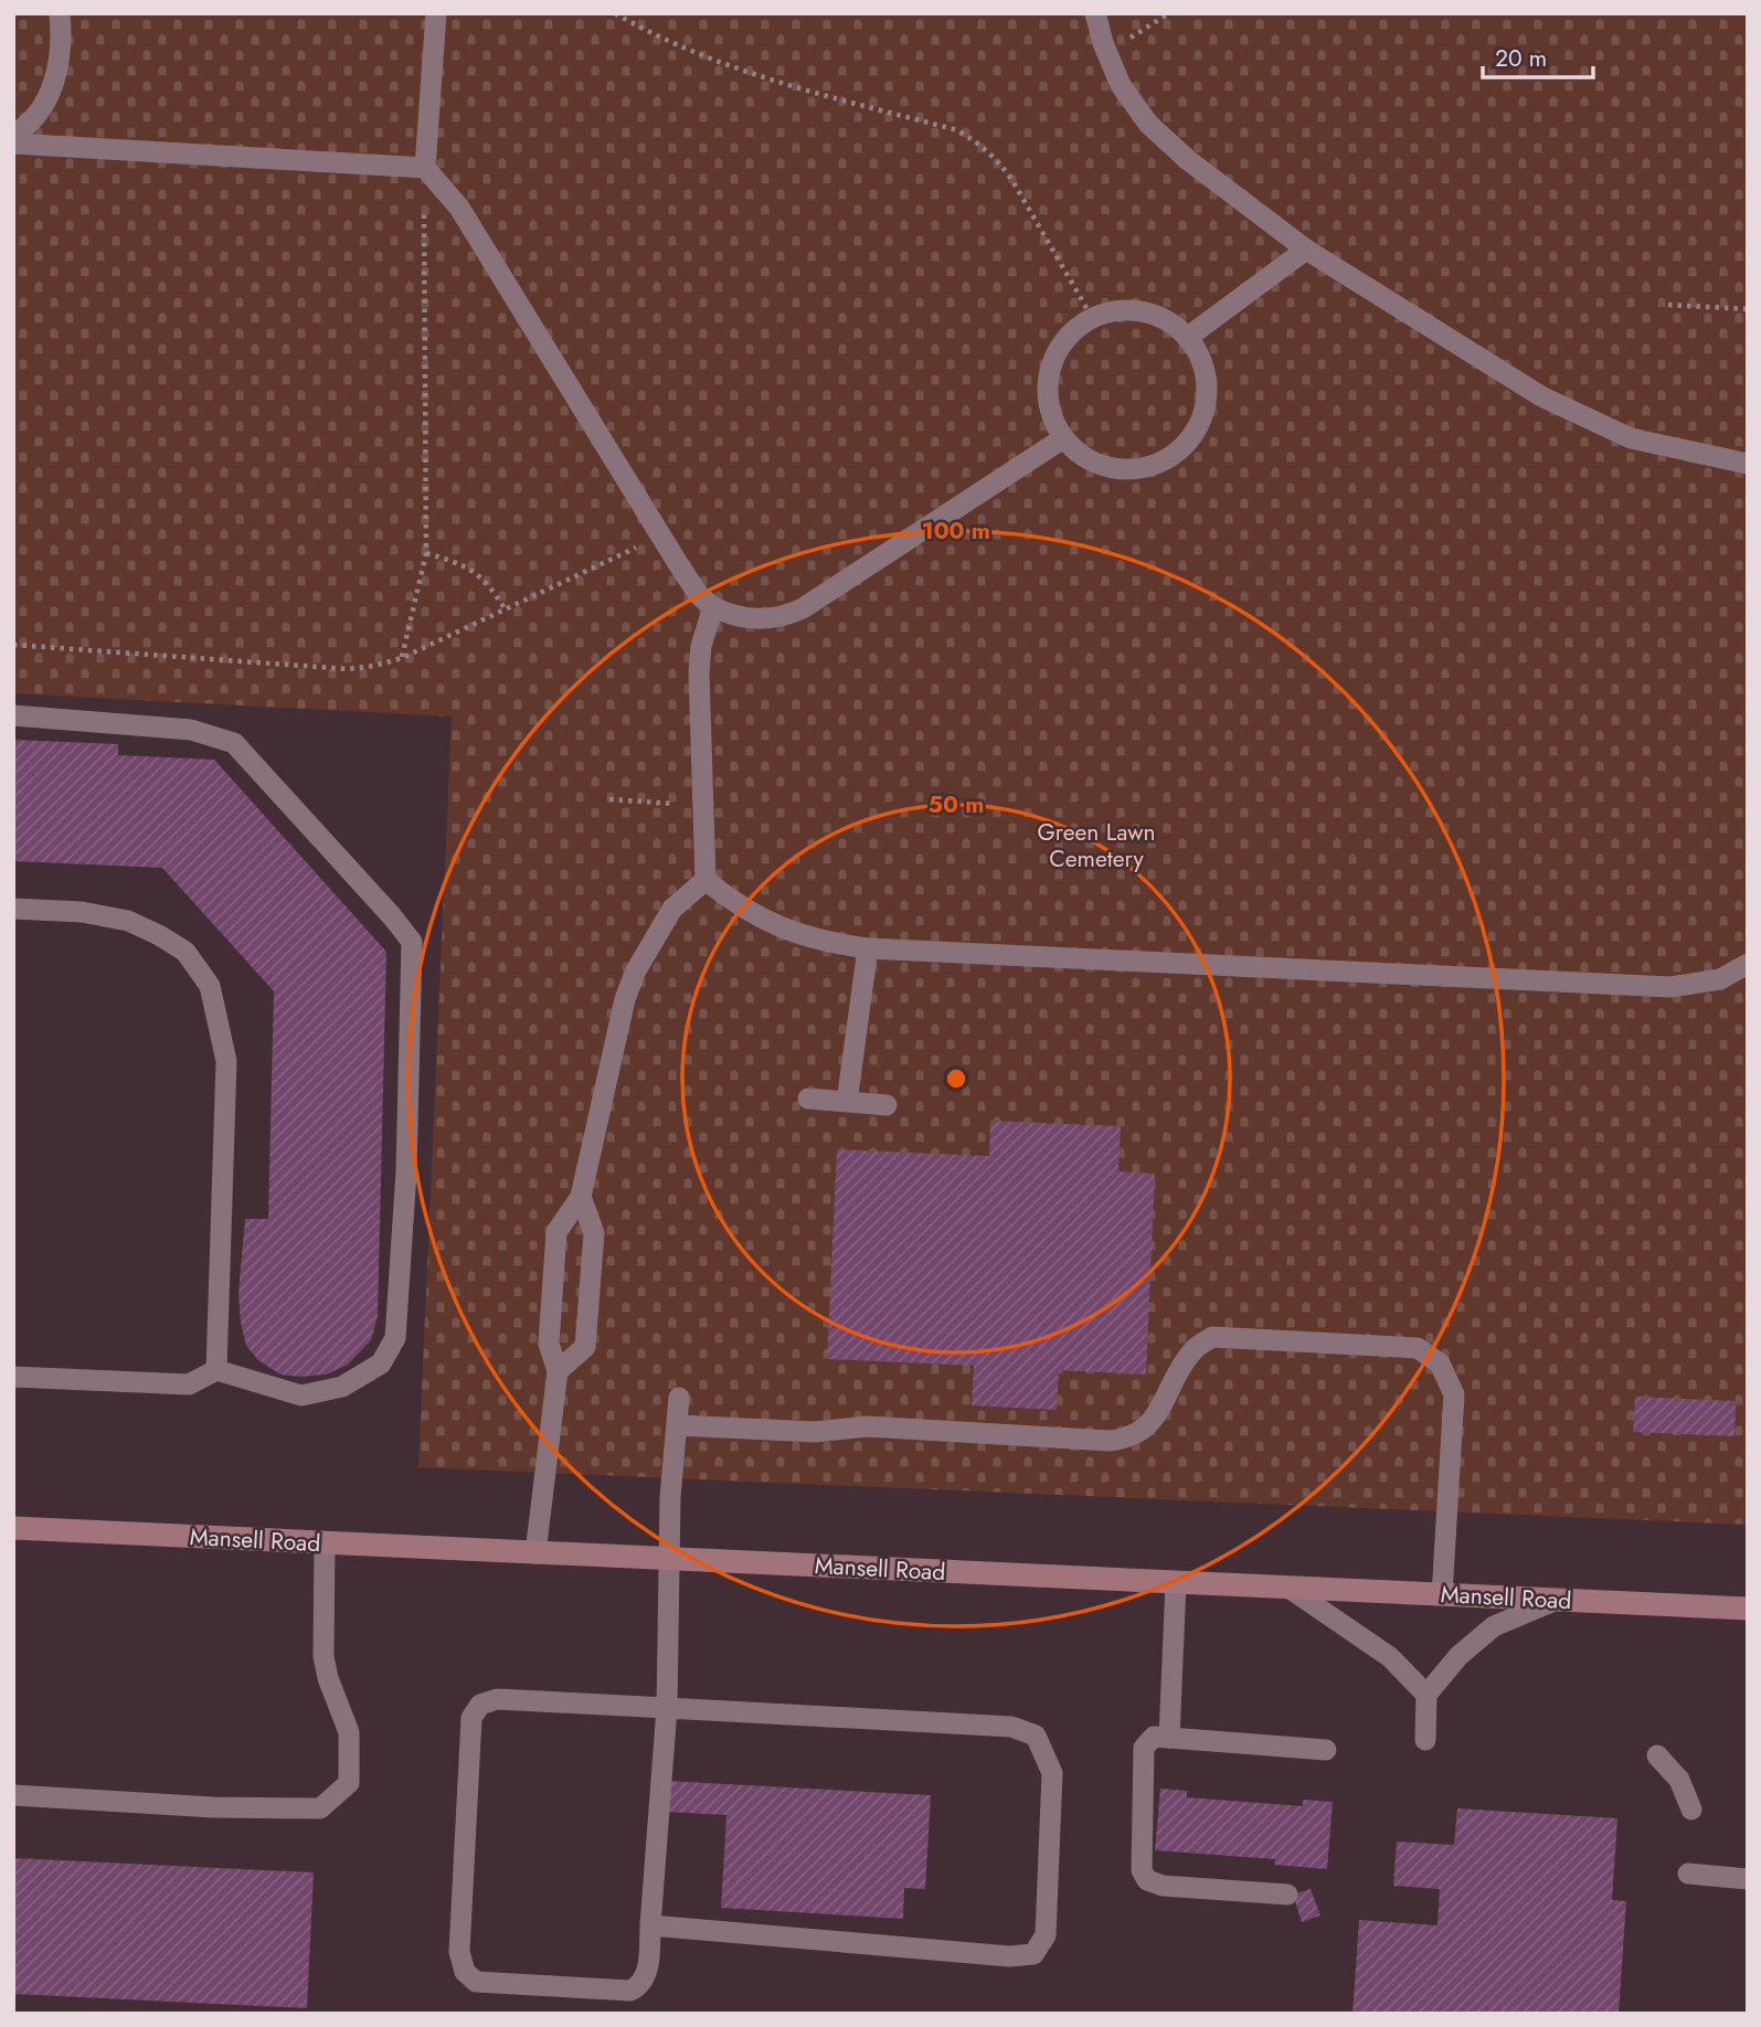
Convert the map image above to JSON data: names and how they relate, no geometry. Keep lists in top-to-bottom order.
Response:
{
  "streets": {
    "main road": ["Mansell Road"]
  },
  "parks": ["Green Lawn Cemetery"],
  "scale_bar": "20 m",
  "rings": ["100 m", "50 m"]
}
